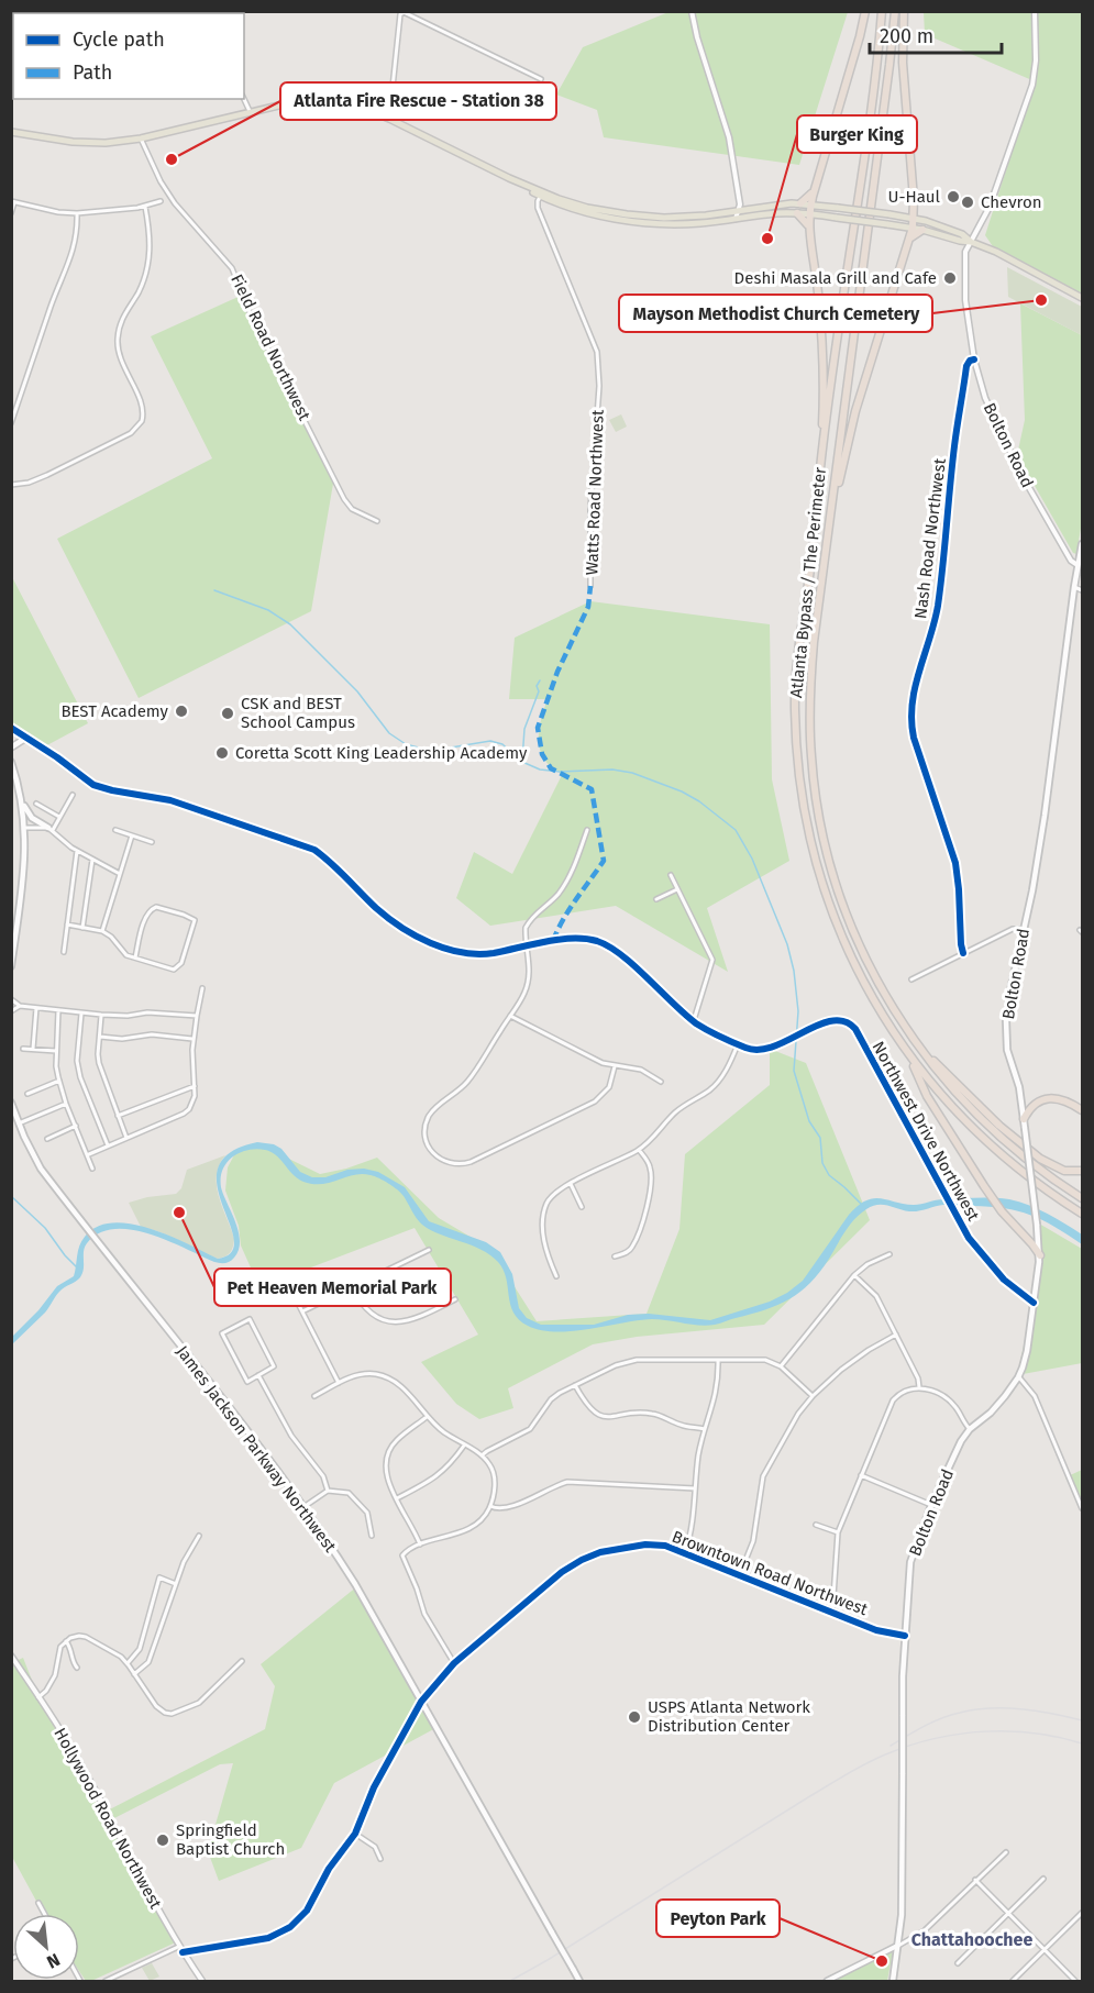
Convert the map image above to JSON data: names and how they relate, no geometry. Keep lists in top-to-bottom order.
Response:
{
  "streets": {
    "highway": ["Atlanta Bypass / The Perimeter"],
    "main road": ["Bolton Road", "James Jackson Parkway Northwest"],
    "street": [
      "Field Road Northwest",
      "Watts Road Northwest",
      "Nash Road Northwest",
      "Northwest Drive Northwest",
      "Browntown Road Northwest",
      "Hollywood Road Northwest"
    ]
  },
  "crossings": [
    ["Bolton Road", "Nash Road Northwest"],
    ["Bolton Road", "Northwest Drive Northwest"],
    ["Bolton Road", "Browntown Road Northwest"],
    ["James Jackson Parkway Northwest", "Browntown Road Northwest"],
    ["Browntown Road Northwest", "Hollywood Road Northwest"]
  ],
  "districts": ["Chattahoochee"],
  "places": [
    "Atlanta Fire Rescue - Station 38",
    "U-Haul",
    "Chevron",
    "Burger King",
    "Deshi Masala Grill and Cafe",
    "Mayson Methodist Church Cemetery",
    "BEST Academy",
    "CSK and BEST School Campus",
    "Coretta Scott King Leadership Academy",
    "Pet Heaven Memorial Park",
    "USPS Atlanta Network Distribution Center",
    "Springfield Baptist Church",
    "Peyton Park"
  ],
  "legend": ["Cycle path", "Path"],
  "scale_bar": "200 m",
  "north": "bottom right"
}
